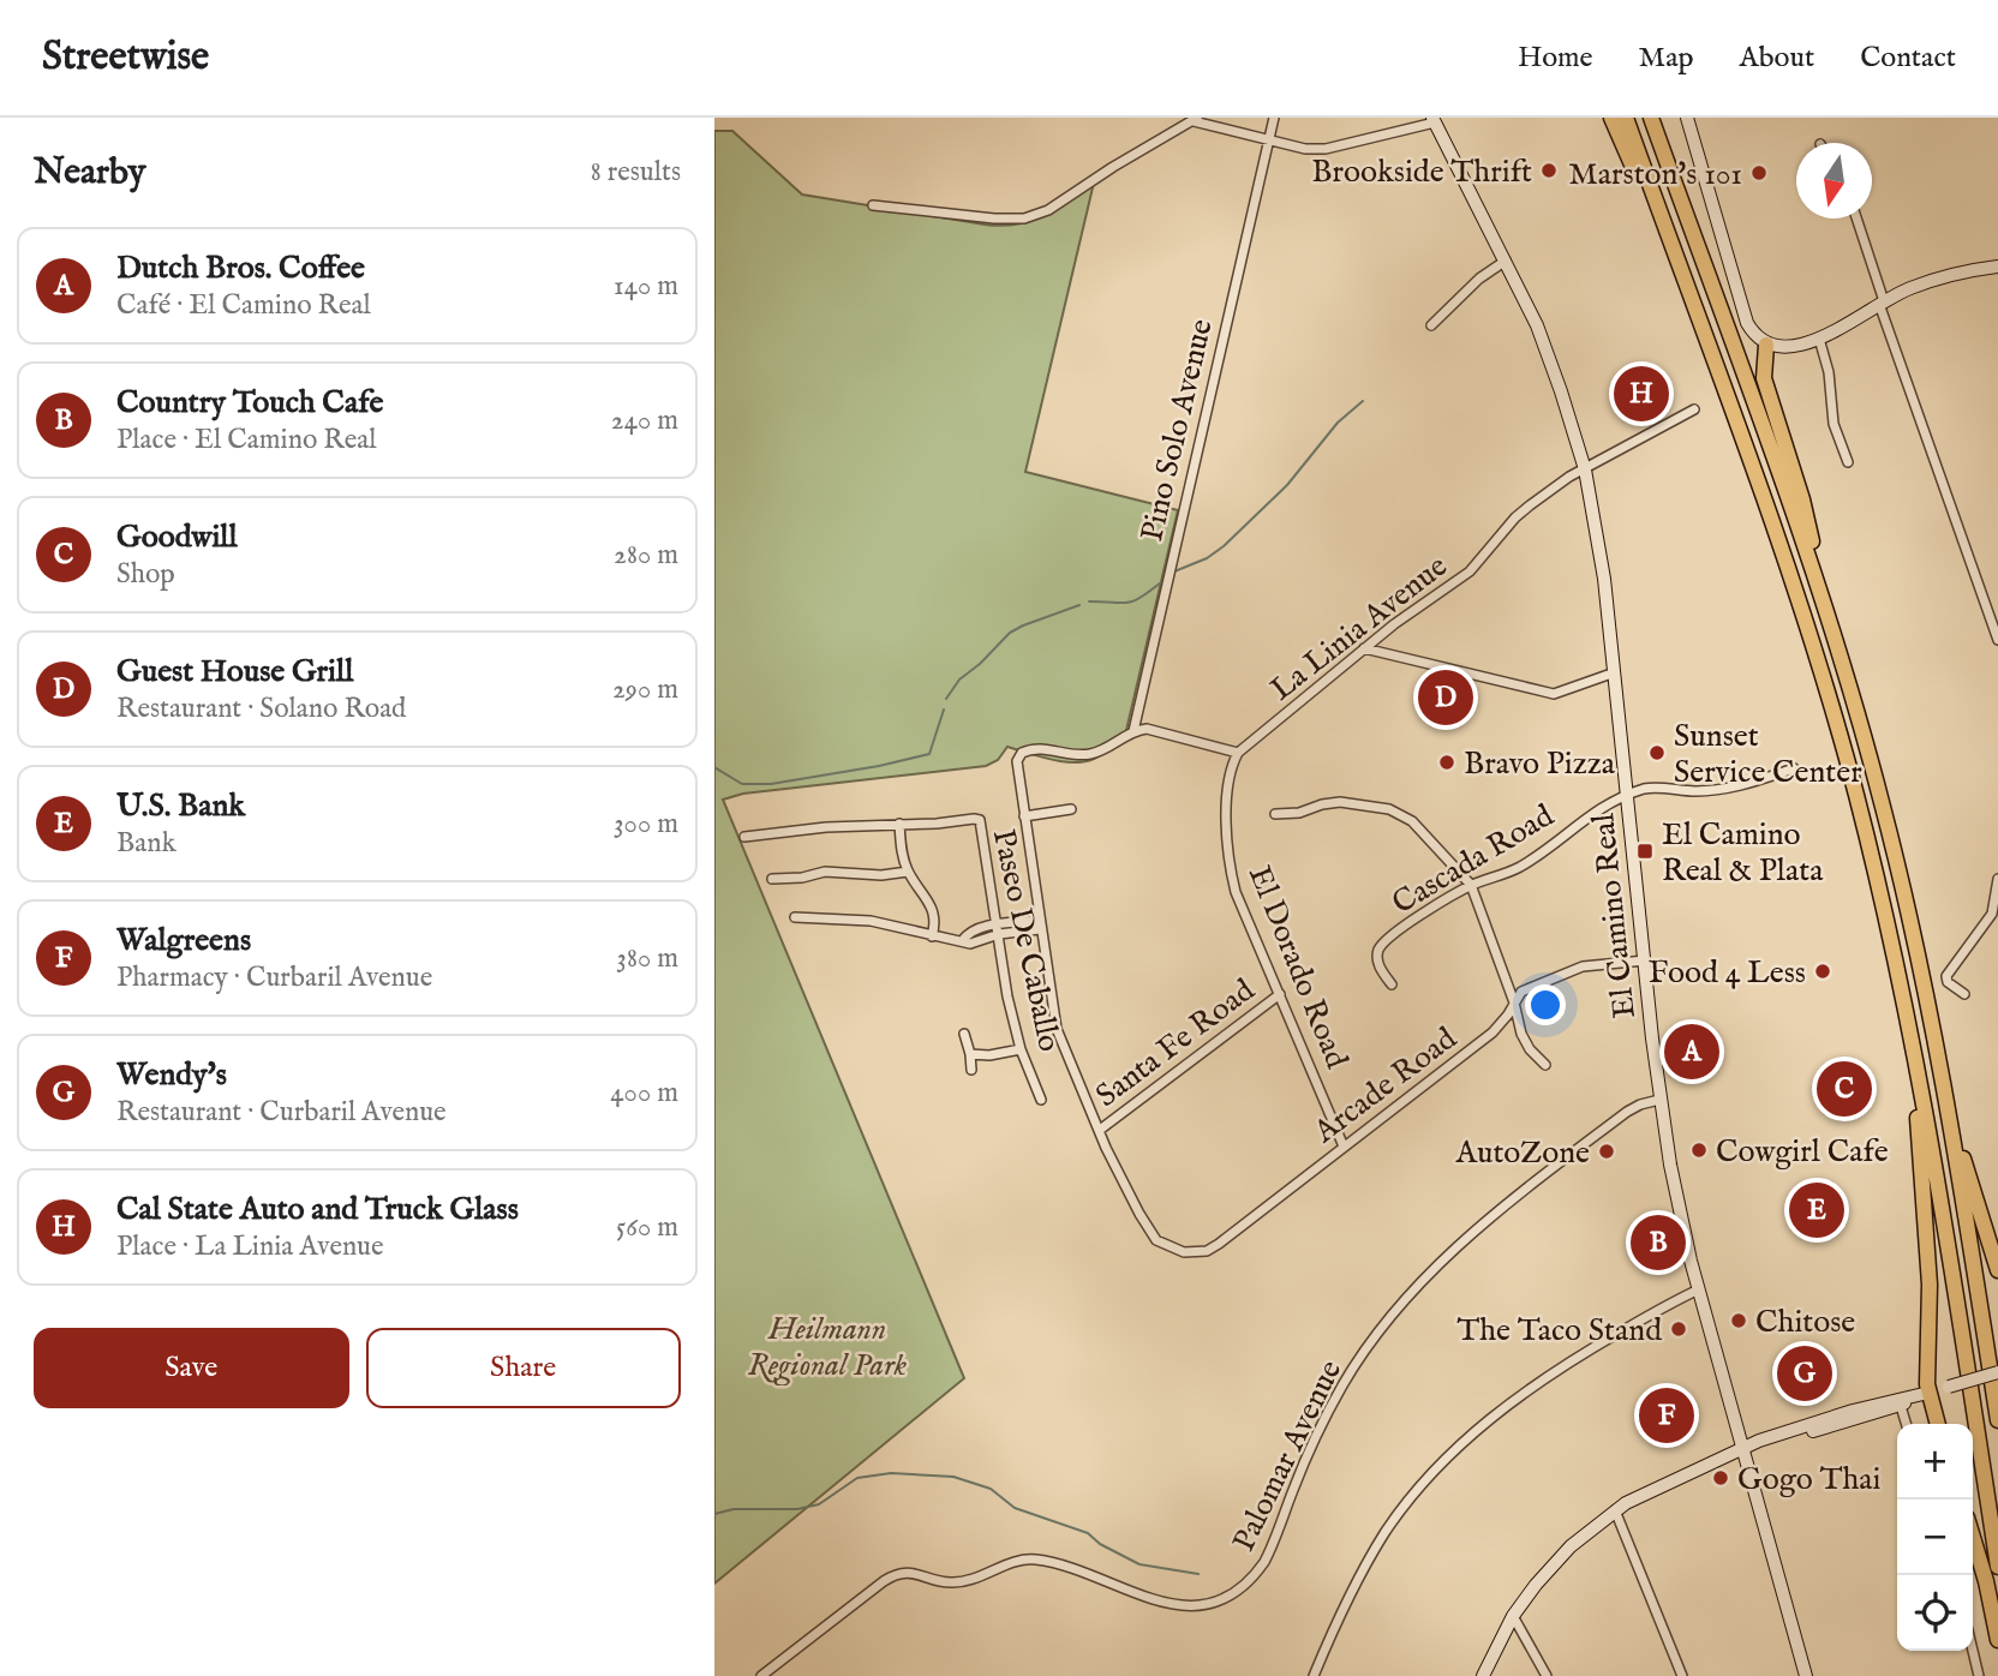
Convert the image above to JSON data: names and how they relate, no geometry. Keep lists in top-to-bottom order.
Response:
{
  "streets": {
    "main road": ["El Camino Real"],
    "street": [
      "Pino Solo Avenue",
      "La Linia Avenue",
      "Cascada Road",
      "Paseo De Caballo",
      "El Dorado Road",
      "Santa Fe Road",
      "Arcade Road",
      "Palomar Avenue"
    ]
  },
  "crossings": [
    ["La Linia Avenue", "El Camino Real"],
    ["La Linia Avenue", "El Dorado Road"],
    ["Cascada Road", "El Camino Real"],
    ["El Camino Real", "Arcade Road"],
    ["El Camino Real", "Palomar Avenue"],
    ["El Dorado Road", "Santa Fe Road"],
    ["El Dorado Road", "Arcade Road"],
    ["Santa Fe Road", "Arcade Road"]
  ],
  "parks": ["Heilmann Regional Park"],
  "places": {
    "other": [
      "Brookside Thrift",
      "Marston's 101",
      "Sunset Service Center",
      "Bravo Pizza",
      "Food 4 Less",
      "Cowgirl Cafe",
      "AutoZone",
      "Chitose",
      "The Taco Stand",
      "Gogo Thai"
    ],
    "transit": ["El Camino Real & Plata"]
  },
  "north": "bottom",
  "page": {
    "header": "Streetwise",
    "nav": [
      "Home",
      "Map",
      "About",
      "Contact"
    ],
    "heading": ["Nearby", "8 results"],
    "list": [
      {
        "mark": "A",
        "name": "Dutch Bros. Coffee",
        "note": "Café · El Camino Real",
        "value": "140 m"
      },
      {
        "mark": "B",
        "name": "Country Touch Cafe",
        "note": "Place · El Camino Real",
        "value": "240 m"
      },
      {
        "mark": "C",
        "name": "Goodwill",
        "note": "Shop",
        "value": "280 m"
      },
      {
        "mark": "D",
        "name": "Guest House Grill",
        "note": "Restaurant · Solano Road",
        "value": "290 m"
      },
      {
        "mark": "E",
        "name": "U.S. Bank",
        "note": "Bank",
        "value": "300 m"
      },
      {
        "mark": "F",
        "name": "Walgreens",
        "note": "Pharmacy · Curbaril Avenue",
        "value": "380 m"
      },
      {
        "mark": "G",
        "name": "Wendy's",
        "note": "Restaurant · Curbaril Avenue",
        "value": "400 m"
      },
      {
        "mark": "H",
        "name": "Cal State Auto and Truck Glass",
        "note": "Place · La Linia Avenue",
        "value": "560 m"
      }
    ],
    "pins": [
      "H",
      "D",
      "A",
      "C",
      "E",
      "B",
      "G",
      "F"
    ],
    "buttons": ["Save", "Share"],
    "map_buttons": ["+", "−"]
  }
}
